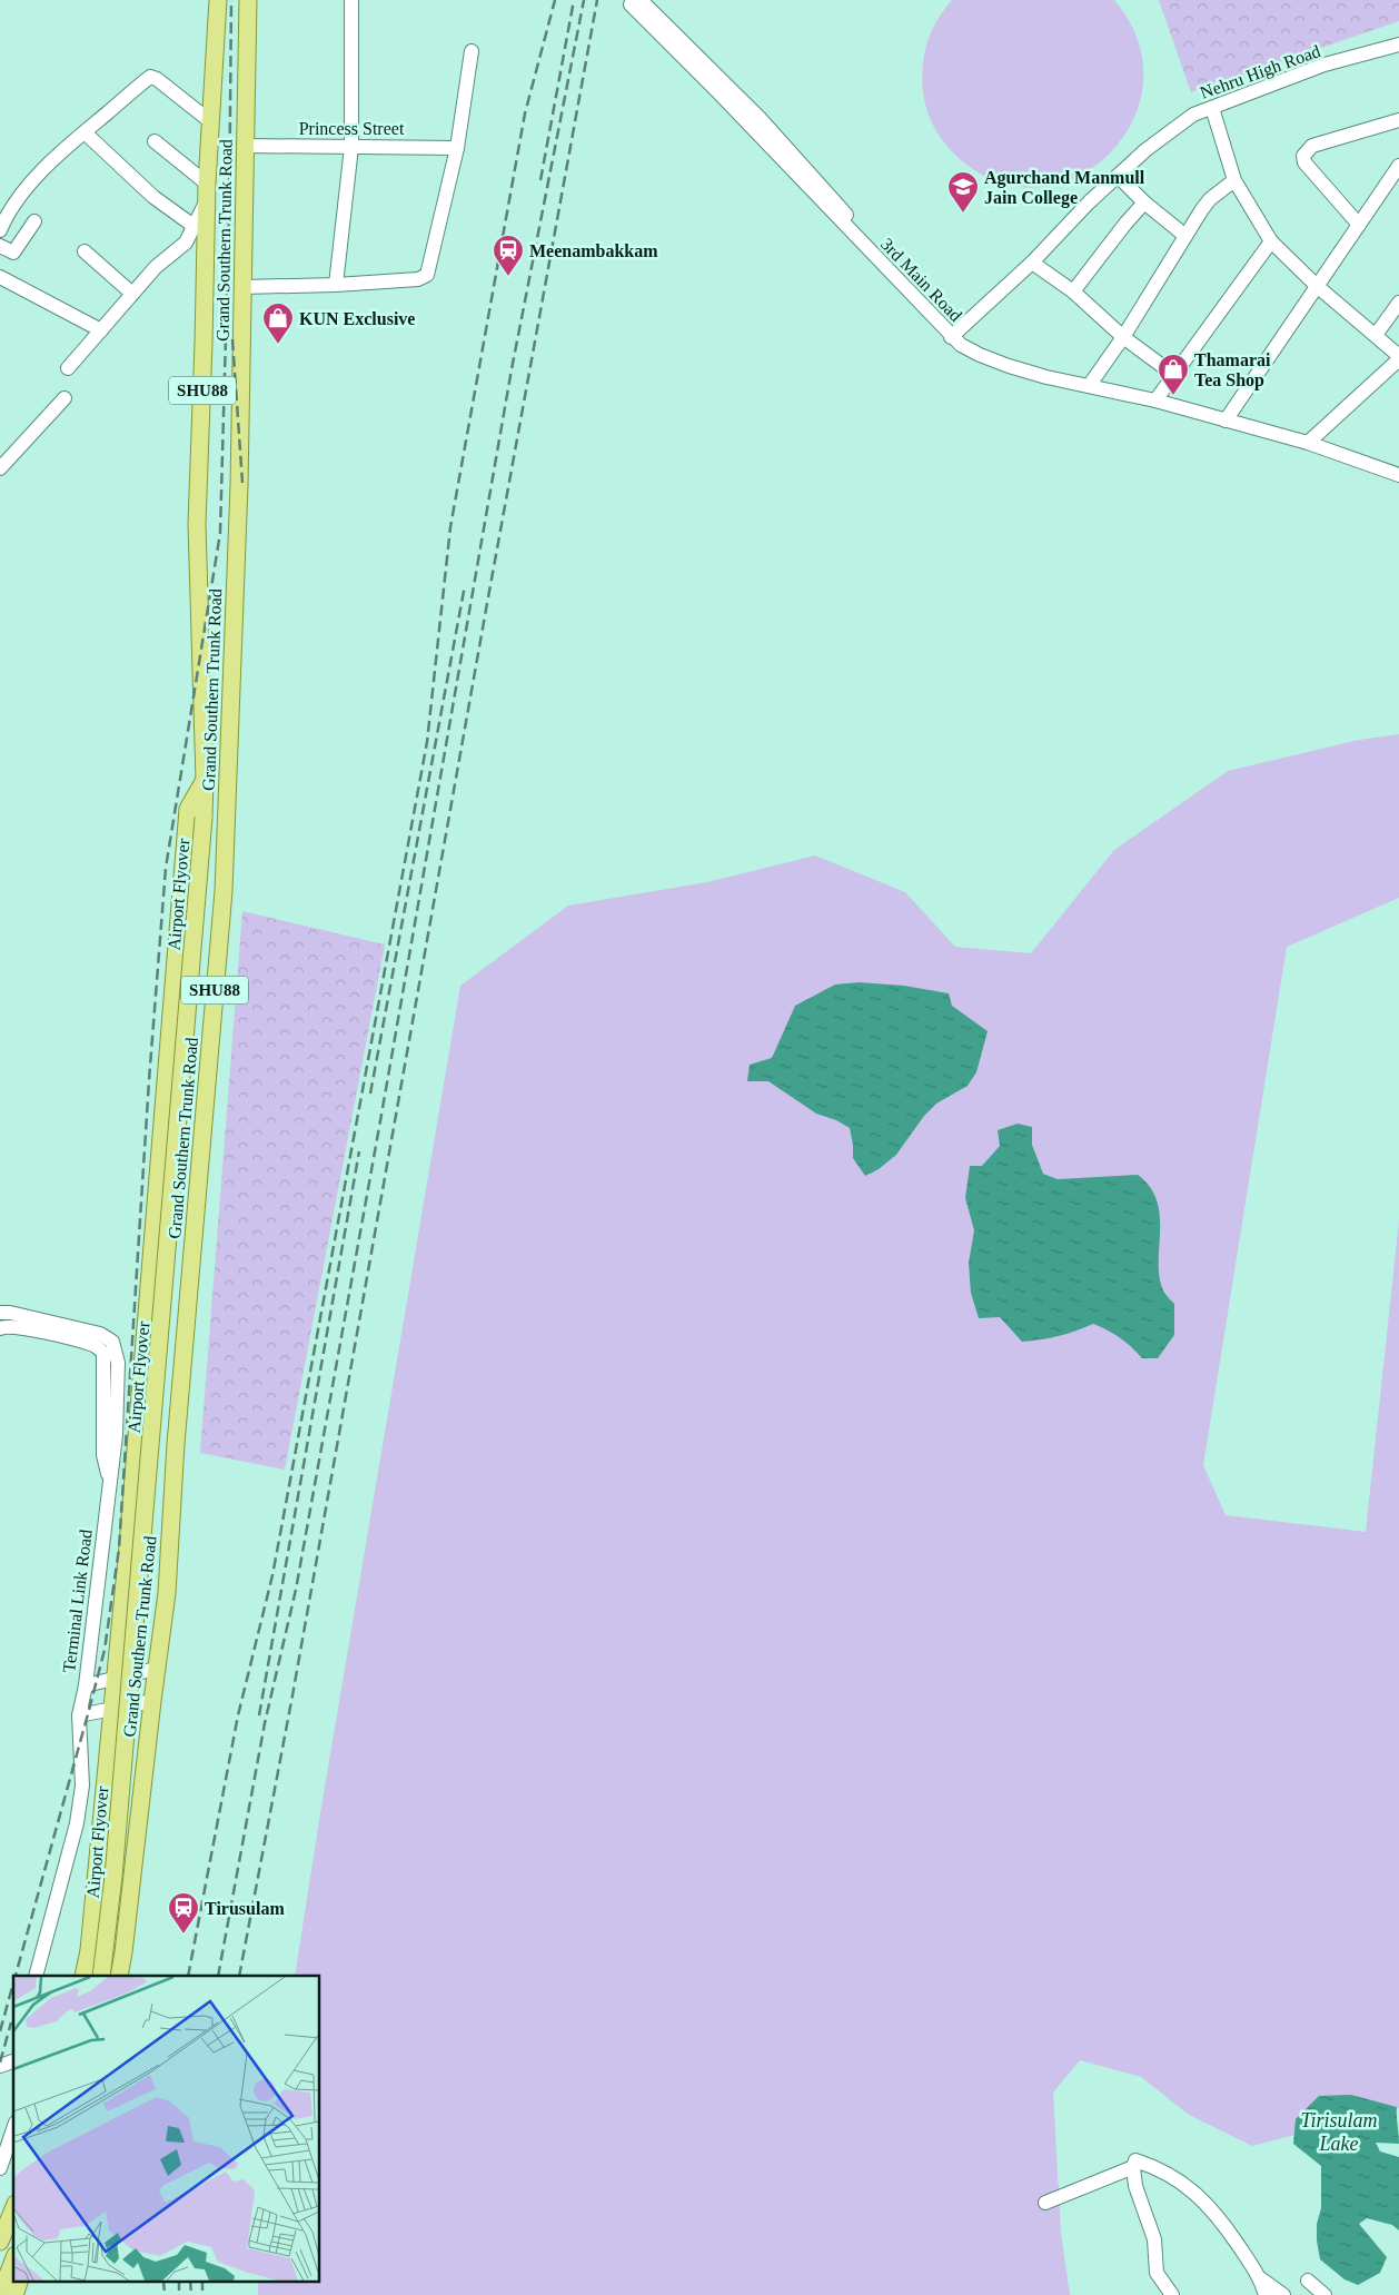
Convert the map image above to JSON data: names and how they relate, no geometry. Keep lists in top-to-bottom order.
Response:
{
  "streets": {
    "main road": ["Grand Southern Trunk Road", "SHU88", "Airport Flyover"],
    "street": [
      "Nehru High Road",
      "Princess Street",
      "3rd Main Road",
      "Terminal Link Road"
    ]
  },
  "crossings": [
    ["Nehru High Road", "3rd Main Road"],
    ["Princess Street", "Grand Southern Trunk Road"],
    ["Grand Southern Trunk Road", "Airport Flyover"]
  ],
  "water": ["Tirisulam Lake"],
  "places": {
    "school or university": ["Agurchand Manmull Jain College"],
    "station": ["Meenambakkam", "Tirusulam"],
    "shop": ["KUN Exclusive", "Thamarai Tea Shop"]
  }
}
